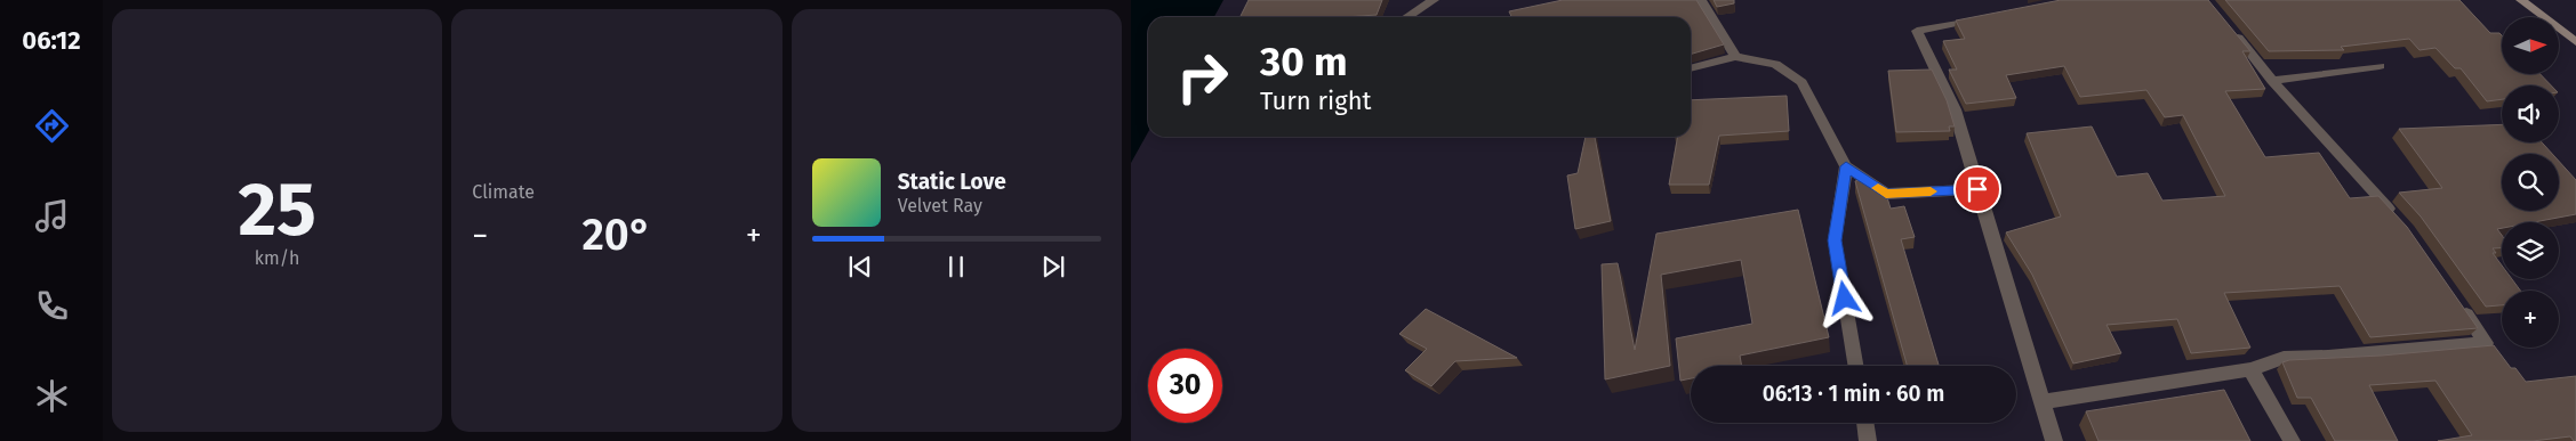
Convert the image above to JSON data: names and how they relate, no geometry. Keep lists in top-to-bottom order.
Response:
{
  "north": "right",
  "page": {
    "tabs": "06:12",
    "tile": [
      ["25", "km/h"],
      "Climate"
    ],
    "map_buttons": "+",
    "turn": ["30 m", "Turn right"],
    "song": ["Static Love", "Velvet Ray"],
    "heat": ["−", "20°", "+"],
    "limit": "30",
    "trip": "06:13 · 1 min · 60 m"
  }
}
